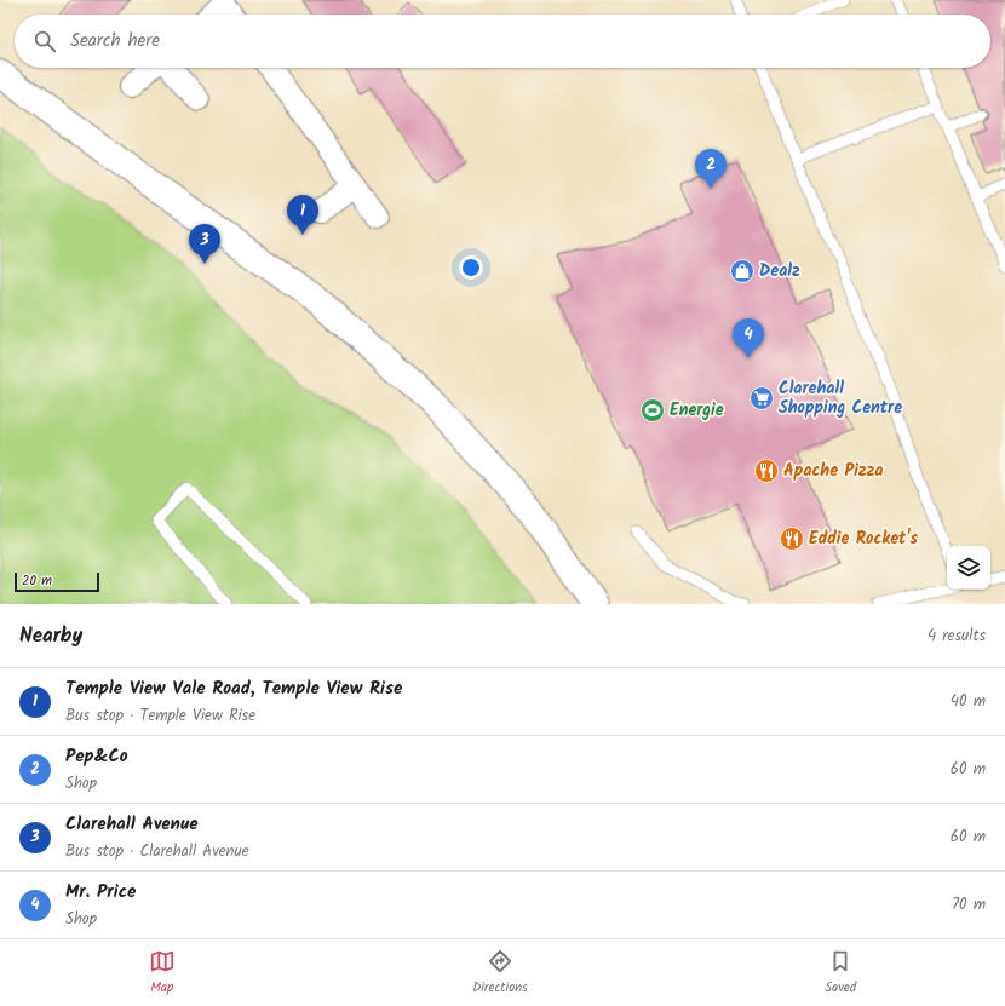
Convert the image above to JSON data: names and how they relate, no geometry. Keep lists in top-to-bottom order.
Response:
{
  "places": {
    "shop": ["Dealz"],
    "supermarket": ["Clarehall Shopping Centre"],
    "sports": ["Energie"],
    "restaurant": ["Apache Pizza", "Eddie Rocket's"]
  },
  "scale_bar": "20 m",
  "page": {
    "search": "Search here",
    "pins": [
      "2",
      "1",
      "3",
      "4"
    ],
    "scale": "20 m",
    "heading": ["Nearby", "4 results"],
    "list": [
      {
        "mark": "1",
        "name": "Temple View Vale Road, Temple View Rise",
        "note": "Bus stop · Temple View Rise",
        "value": "40 m"
      },
      {
        "mark": "2",
        "name": "Pep&Co",
        "note": "Shop",
        "value": "60 m"
      },
      {
        "mark": "3",
        "name": "Clarehall Avenue",
        "note": "Bus stop · Clarehall Avenue",
        "value": "60 m"
      },
      {
        "mark": "4",
        "name": "Mr. Price",
        "note": "Shop",
        "value": "70 m"
      }
    ],
    "nav": ["Map", "Directions", "Saved"]
  }
}
